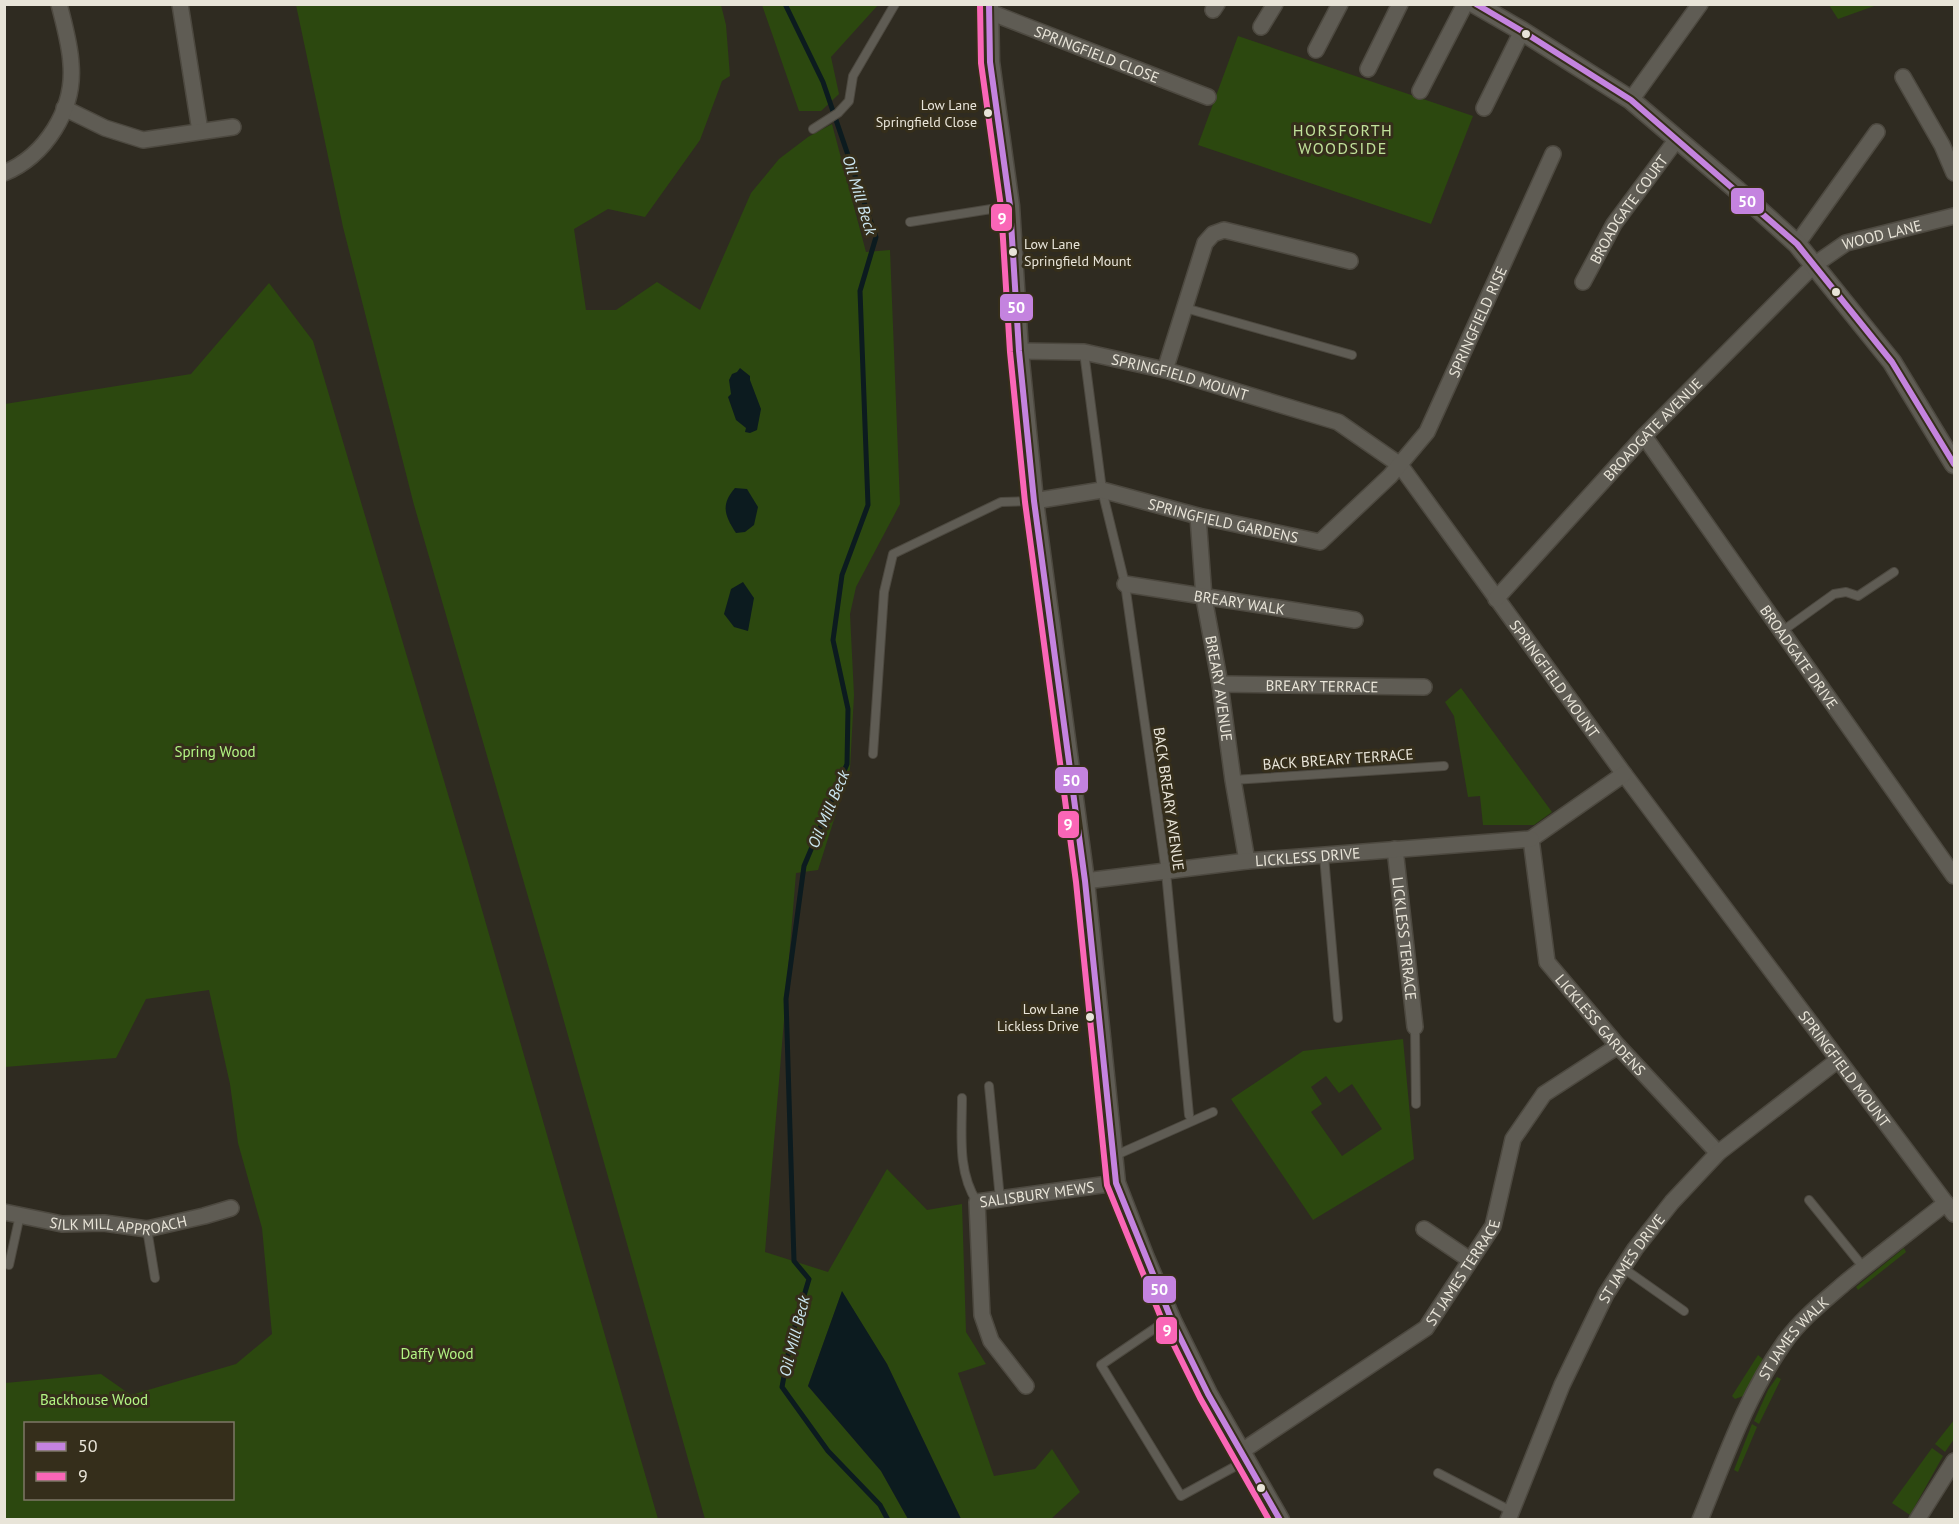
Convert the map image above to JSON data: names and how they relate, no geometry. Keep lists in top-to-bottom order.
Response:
{
  "streets": {
    "street": [
      "SPRINGFIELD CLOSE",
      "BROADGATE COURT",
      "WOOD LANE",
      "SPRINGFIELD RISE",
      "SPRINGFIELD MOUNT",
      "BROADGATE AVENUE",
      "SPRINGFIELD GARDENS",
      "BREARY WALK",
      "BROADGATE DRIVE",
      "BREARY TERRACE",
      "BREARY AVENUE",
      "LICKLESS DRIVE",
      "LICKLESS TERRACE",
      "LICKLESS GARDENS",
      "SALISBURY MEWS",
      "SILK MILL APPROACH",
      "ST JAMES DRIVE",
      "ST JAMES TERRACE",
      "ST JAMES WALK"
    ],
    "lane": ["BACK BREARY TERRACE", "BACK BREARY AVENUE"]
  },
  "crossings": [
    ["WOOD LANE", "BROADGATE AVENUE"],
    ["SPRINGFIELD RISE", "SPRINGFIELD MOUNT"],
    ["SPRINGFIELD RISE", "SPRINGFIELD GARDENS"],
    ["SPRINGFIELD MOUNT", "BROADGATE AVENUE"],
    ["SPRINGFIELD MOUNT", "BACK BREARY AVENUE"],
    ["SPRINGFIELD MOUNT", "ST JAMES DRIVE"],
    ["SPRINGFIELD MOUNT", "ST JAMES WALK"],
    ["BROADGATE AVENUE", "BROADGATE DRIVE"],
    ["SPRINGFIELD GARDENS", "BREARY AVENUE"],
    ["SPRINGFIELD GARDENS", "BACK BREARY AVENUE"],
    ["BREARY WALK", "BREARY AVENUE"],
    ["BREARY WALK", "BACK BREARY AVENUE"],
    ["BREARY TERRACE", "BREARY AVENUE"],
    ["BREARY AVENUE", "BACK BREARY TERRACE"],
    ["BREARY AVENUE", "LICKLESS DRIVE"],
    ["BACK BREARY AVENUE", "LICKLESS DRIVE"],
    ["LICKLESS DRIVE", "LICKLESS TERRACE"],
    ["LICKLESS DRIVE", "LICKLESS GARDENS"],
    ["LICKLESS GARDENS", "ST JAMES DRIVE"],
    ["LICKLESS GARDENS", "ST JAMES TERRACE"]
  ],
  "districts": ["HORSFORTH WOODSIDE"],
  "water": ["Oil Mill Beck"],
  "parks": ["Spring Wood", "Daffy Wood", "Backhouse Wood"],
  "places": ["Low Lane Springfield Close", "Low Lane Springfield Mount", "Low Lane Lickless Drive"],
  "lines": ["transit line 50", "transit line 9"],
  "legend": ["50", "9"]
}
